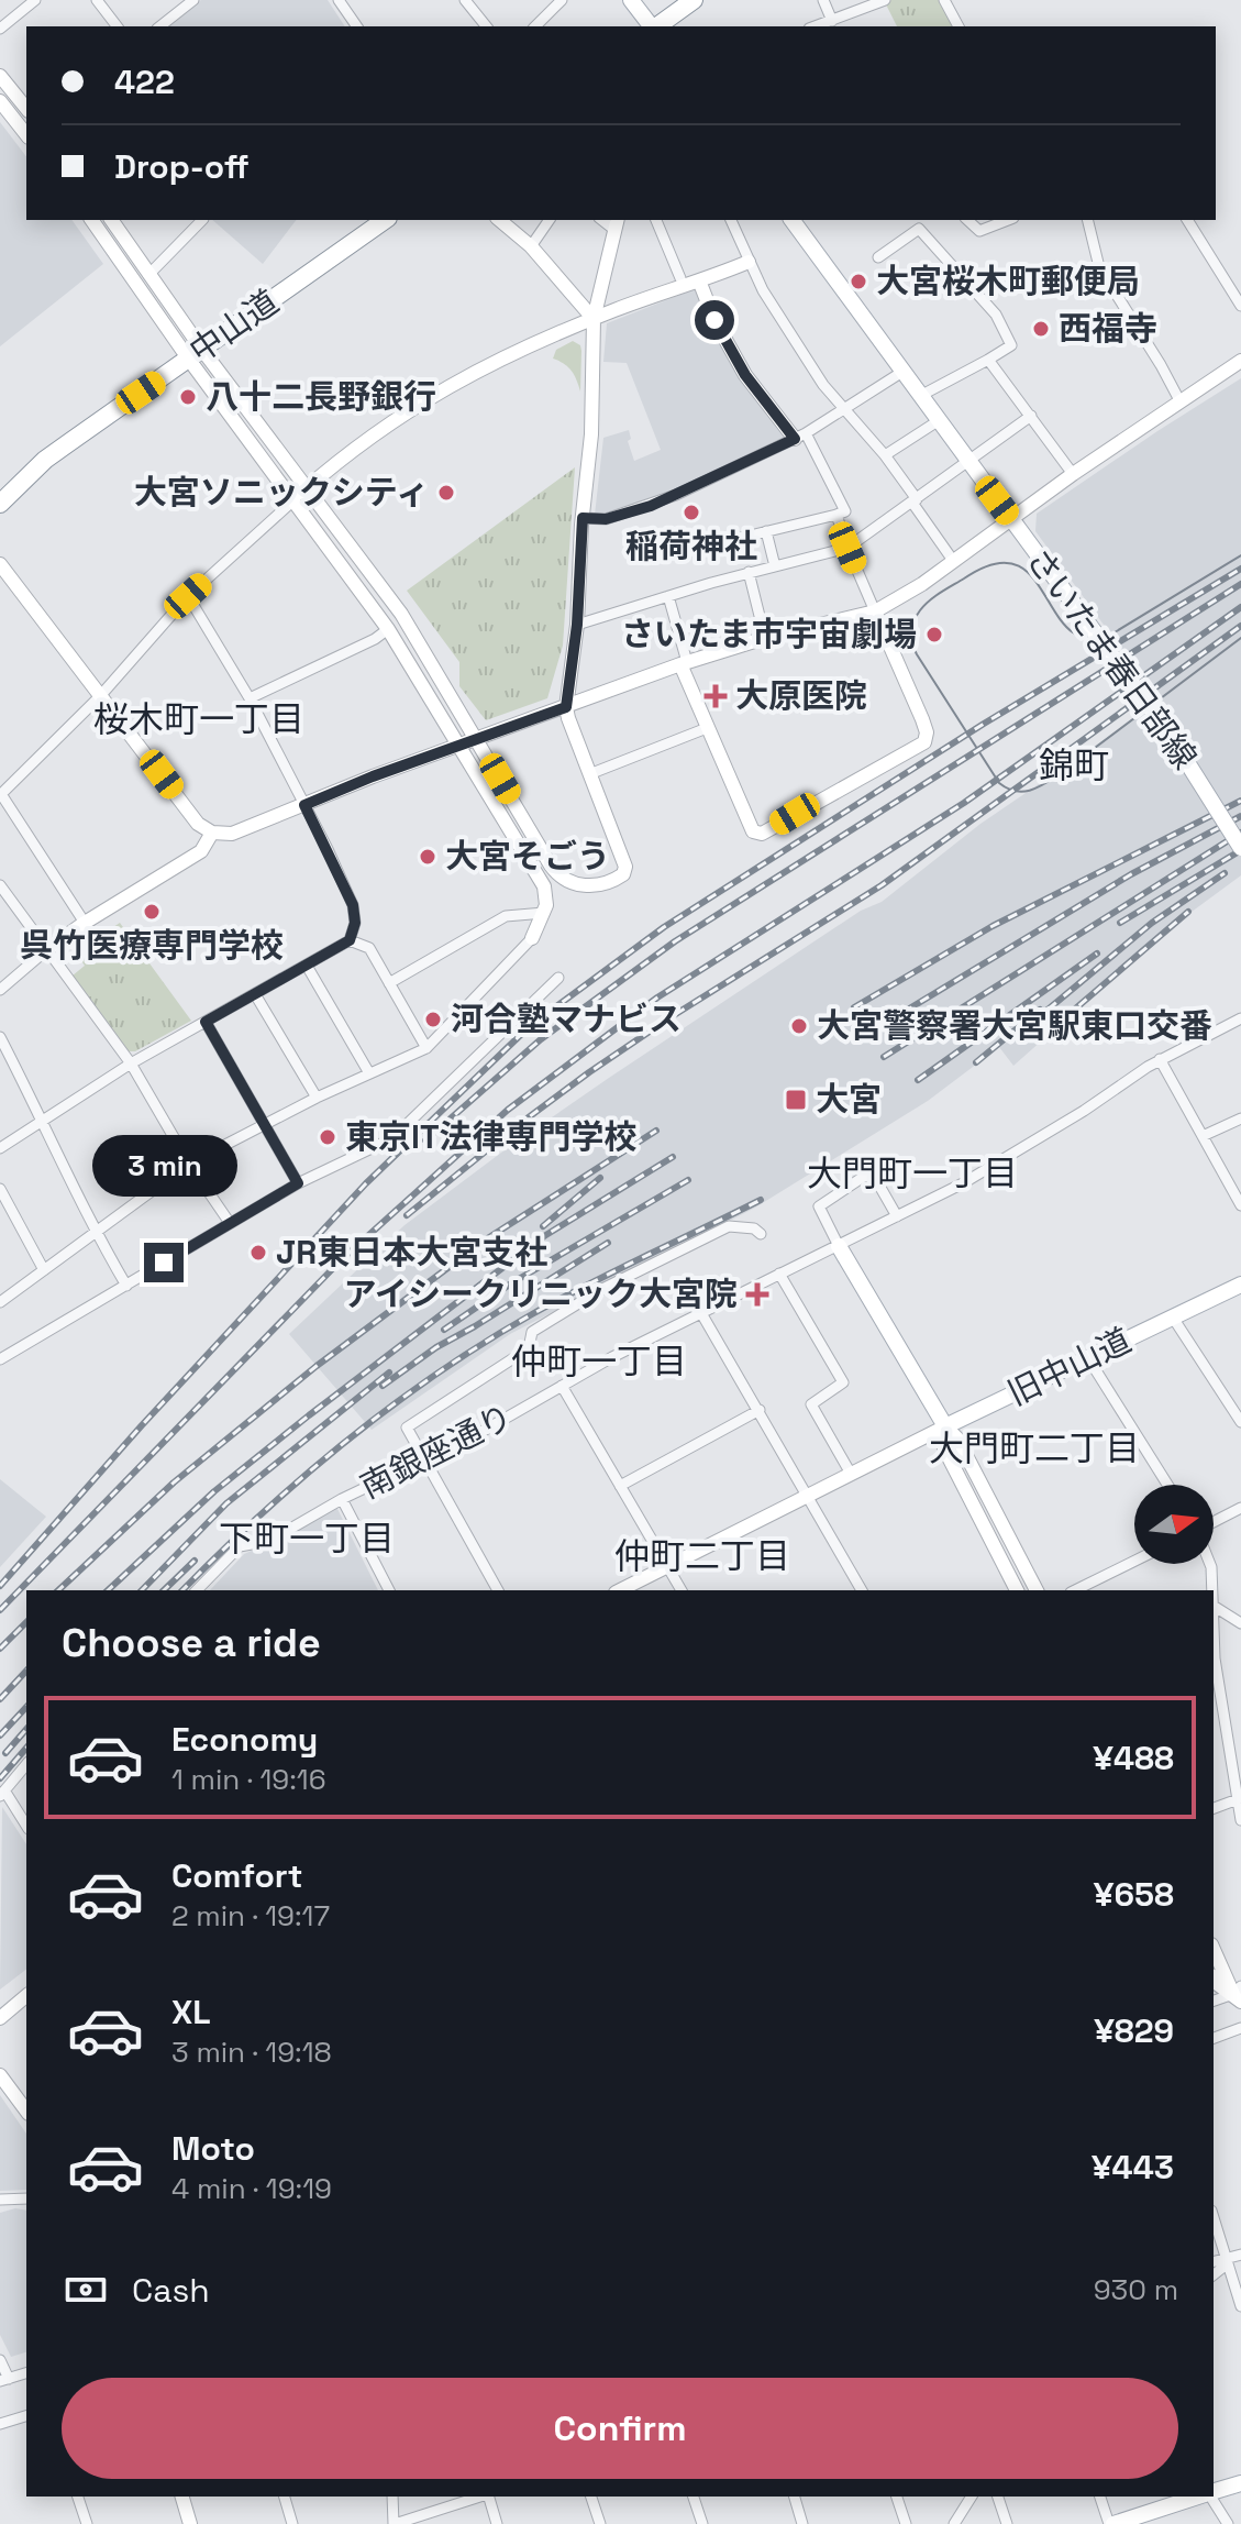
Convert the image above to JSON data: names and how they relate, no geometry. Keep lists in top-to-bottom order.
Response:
{
  "streets": {
    "highway": ["中山道"],
    "main road": ["さいたま春日部線", "旧中山道"],
    "street": ["南銀座通り"]
  },
  "districts": [
    "桜木町一丁目",
    "錦町",
    "大門町一丁目",
    "仲町一丁目",
    "大門町二丁目",
    "下町一丁目",
    "仲町二丁目"
  ],
  "places": {
    "other": [
      "大宮桜木町郵便局",
      "西福寺",
      "八十二長野銀行",
      "大宮ソニックシティ",
      "稲荷神社",
      "さいたま市宇宙劇場",
      "大宮そごう",
      "呉竹医療専門学校",
      "河合塾マナビス",
      "大宮警察署大宮駅東口交番",
      "東京IT法律専門学校",
      "JR東日本大宮支社"
    ],
    "health": ["大原医院", "アイシークリニック大宮院"],
    "transit": ["大宮"]
  },
  "north": "right",
  "page": {
    "banner": ["422", "Drop-off"],
    "bubble": "3 min",
    "heading": "Choose a ride",
    "list": [
      {
        "name": "Economy",
        "note": "1 min · 19:16",
        "value": "¥488"
      },
      {
        "name": "Comfort",
        "note": "2 min · 19:17",
        "value": "¥658"
      },
      {
        "name": "XL",
        "note": "3 min · 19:18",
        "value": "¥829"
      },
      {
        "name": "Moto",
        "note": "4 min · 19:19",
        "value": "¥443"
      }
    ],
    "pay": ["Cash", "930 m"],
    "buttons": "Confirm"
  }
}
